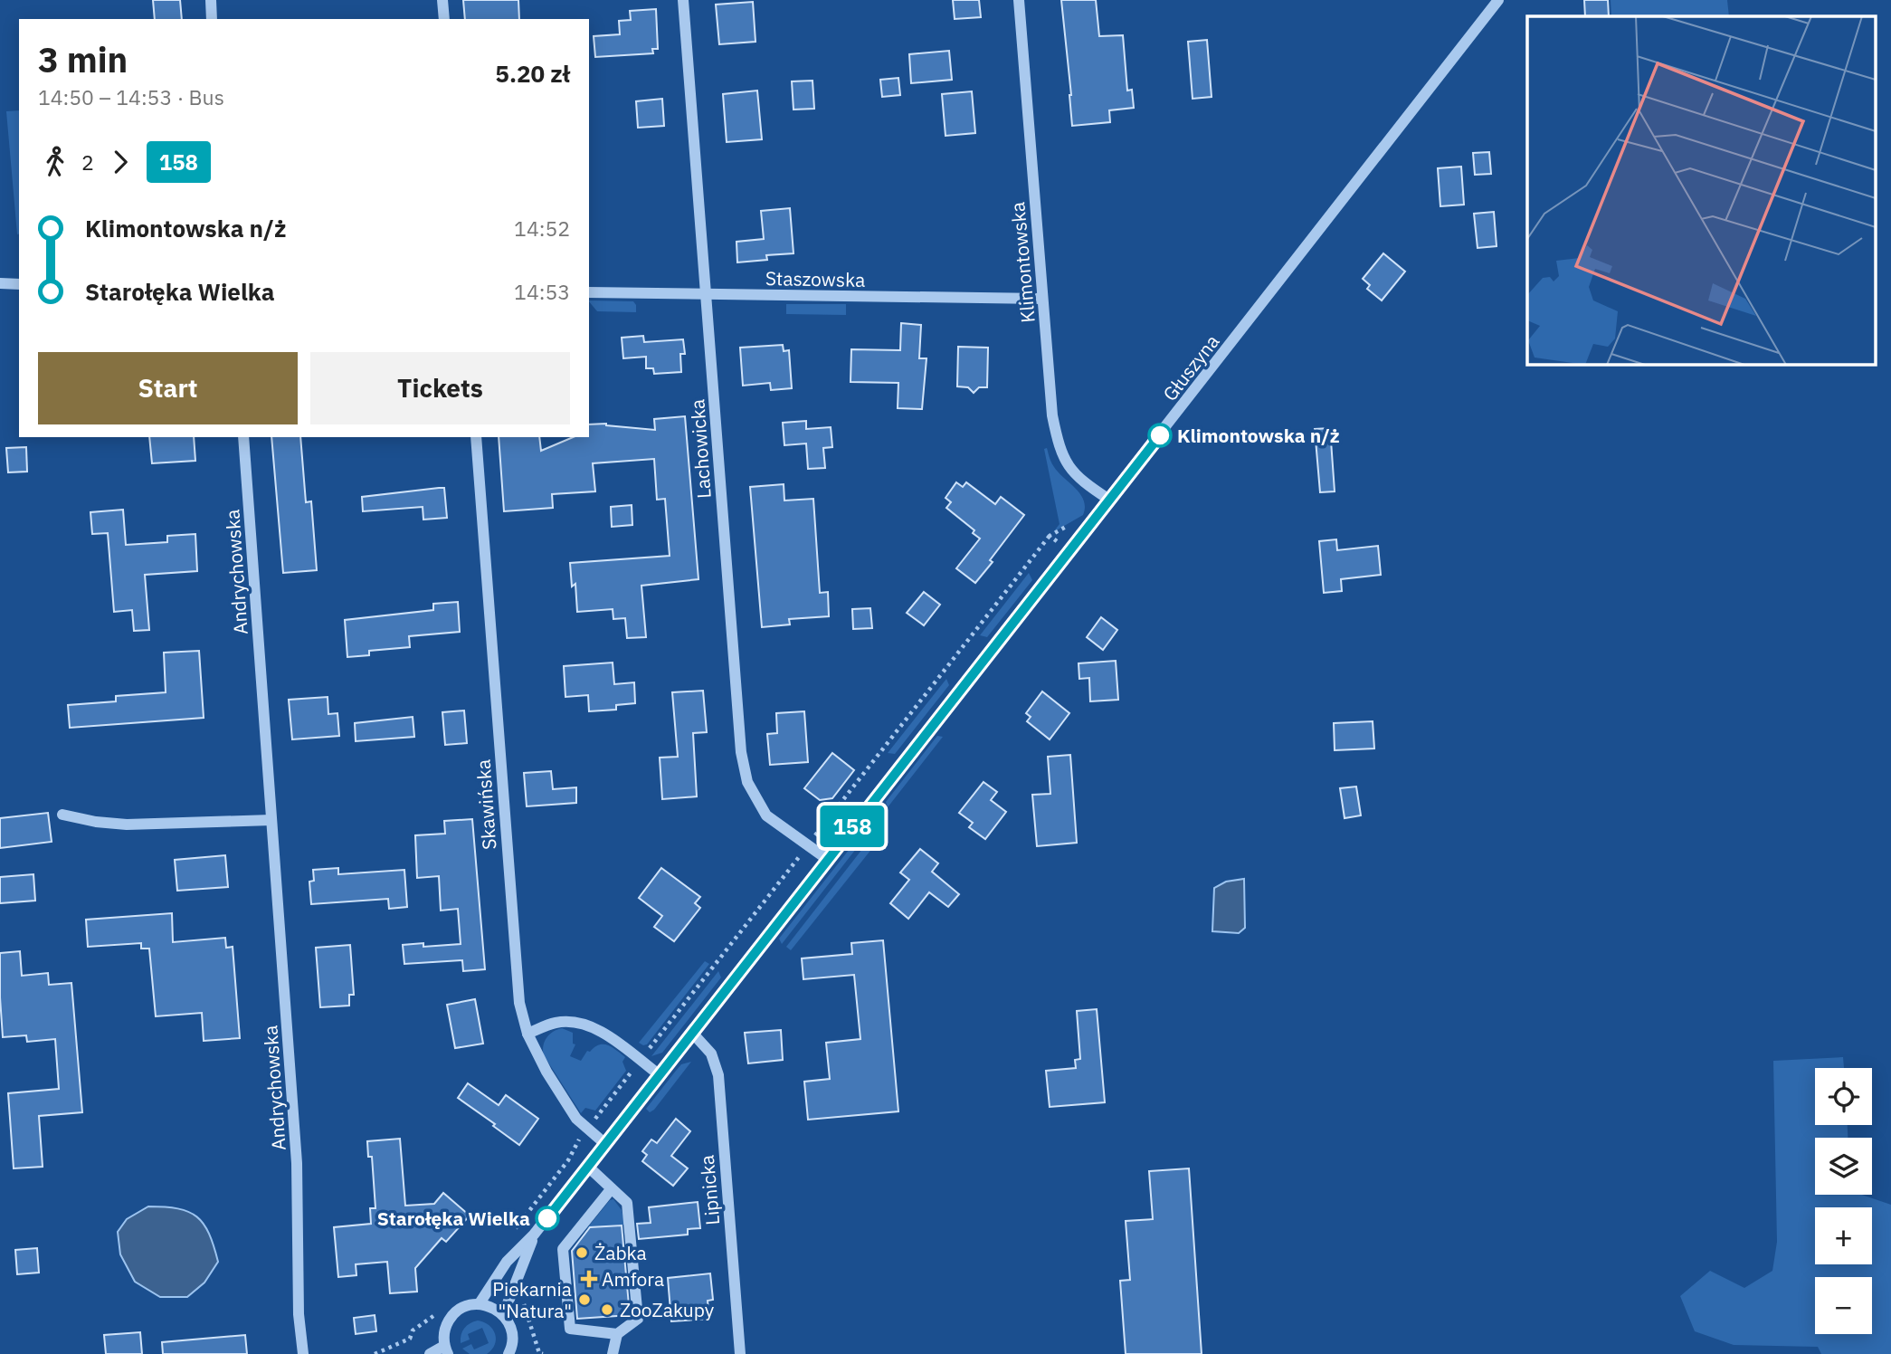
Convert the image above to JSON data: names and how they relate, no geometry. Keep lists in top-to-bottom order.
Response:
{
  "streets": {
    "street": [
      "Klimontowska",
      "Staszowska",
      "Głuszyna",
      "Lachowicka",
      "Andrychowska",
      "Skawińska",
      "Lipnicka"
    ]
  },
  "crossings": [
    ["Klimontowska", "Staszowska"],
    ["Klimontowska", "Głuszyna"],
    ["Staszowska", "Lachowicka"],
    ["Głuszyna", "Lachowicka"],
    ["Głuszyna", "Skawińska"],
    ["Głuszyna", "Lipnicka"]
  ],
  "places": {
    "other": [
      "Klimontowska n/ż",
      "Starołęka Wielka",
      "Żabka",
      "Piekarnia \"Natura\"",
      "ZooZakupy"
    ],
    "health": ["Amfora"]
  },
  "lines": ["bus line 158"],
  "page": {
    "on_map": "158",
    "heading": ["3 min", "14:50 – 14:53 · Bus", "5.20 zł"],
    "legs": ["2", "158"],
    "list": [
      {
        "name": "Klimontowska n/ż",
        "value": "14:52"
      },
      {
        "name": "Starołęka Wielka",
        "value": "14:53"
      }
    ],
    "buttons": ["Start", "Tickets"],
    "map_buttons": ["+", "−"]
  }
}
